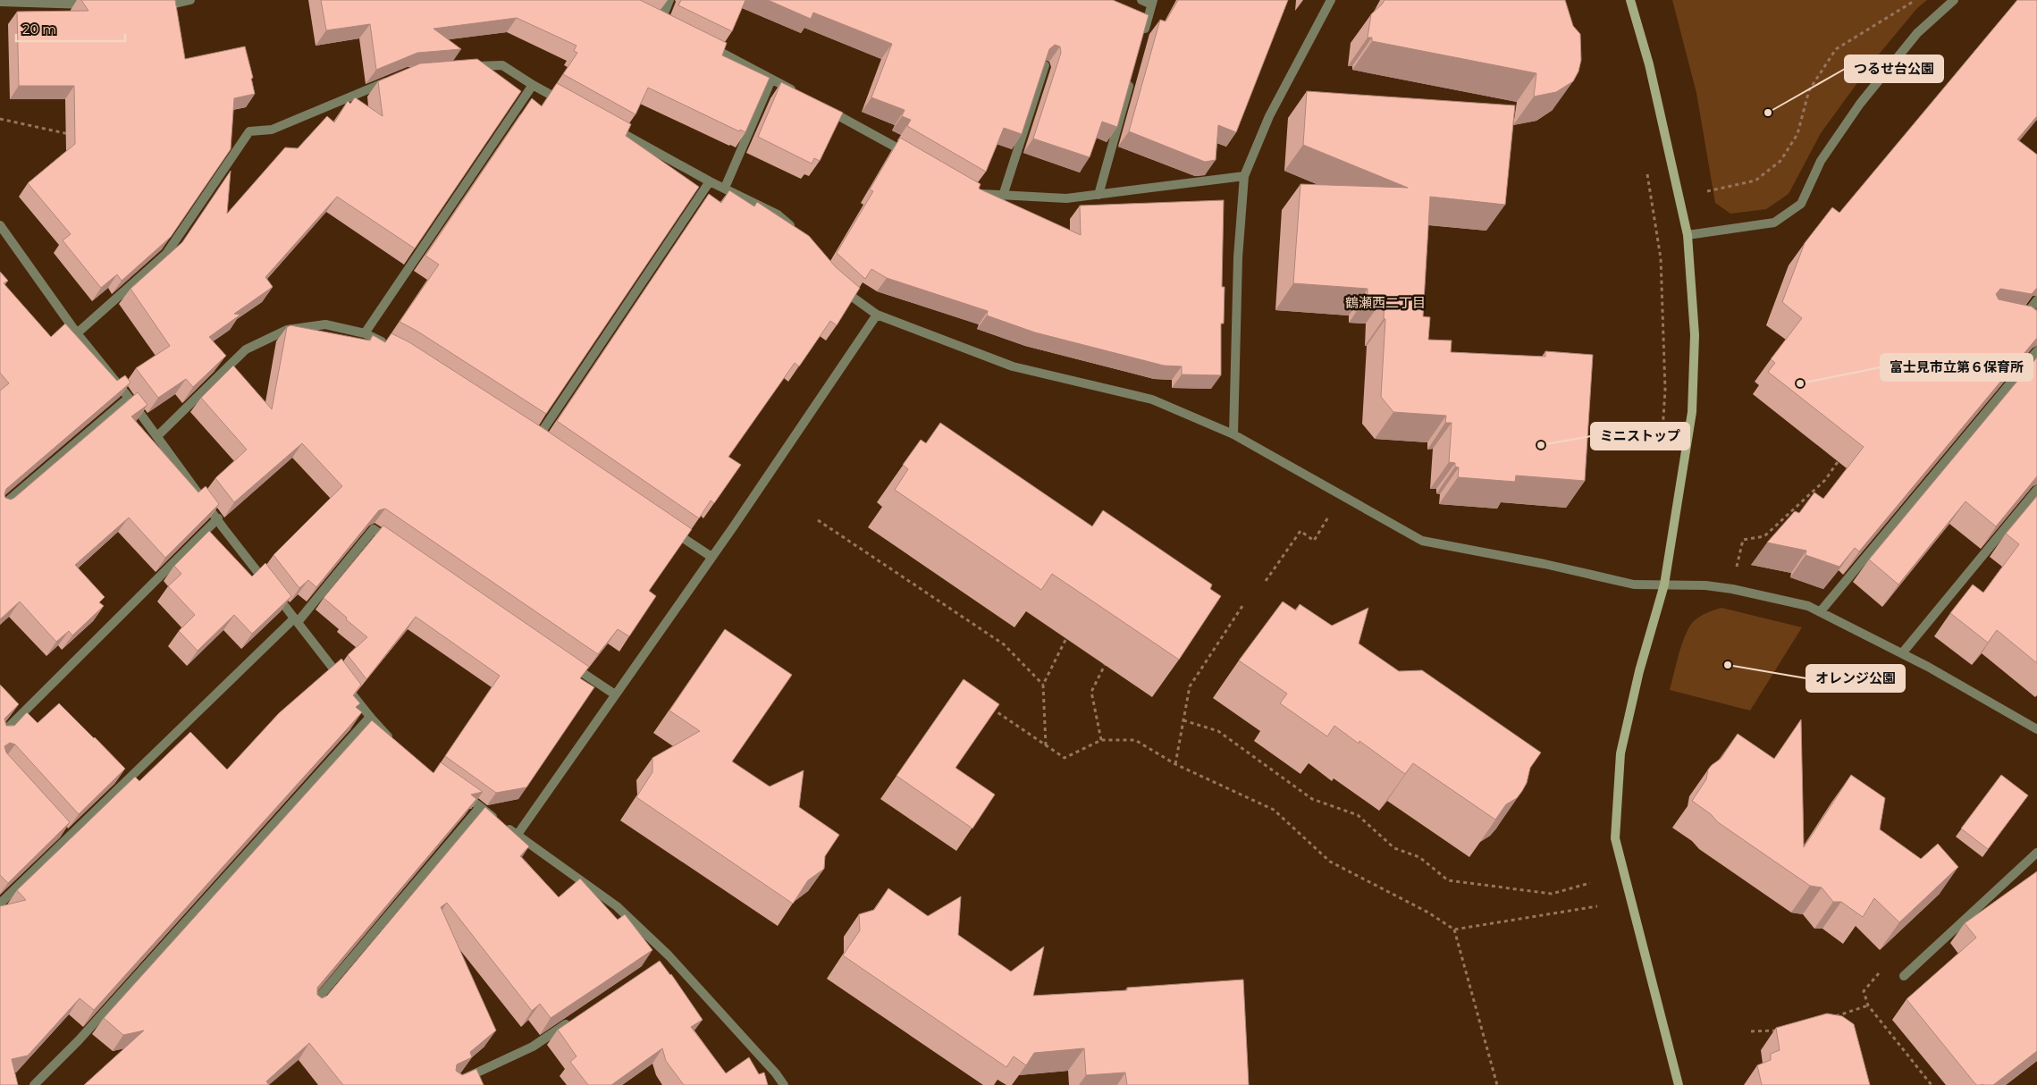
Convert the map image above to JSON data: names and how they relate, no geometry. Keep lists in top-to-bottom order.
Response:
{
  "districts": ["鶴瀬西二丁目"],
  "places": [
    "つるせ台公園",
    "富士見市立第６保育所",
    "ミニストップ",
    "オレンジ公園"
  ],
  "scale_bar": "20 m"
}
